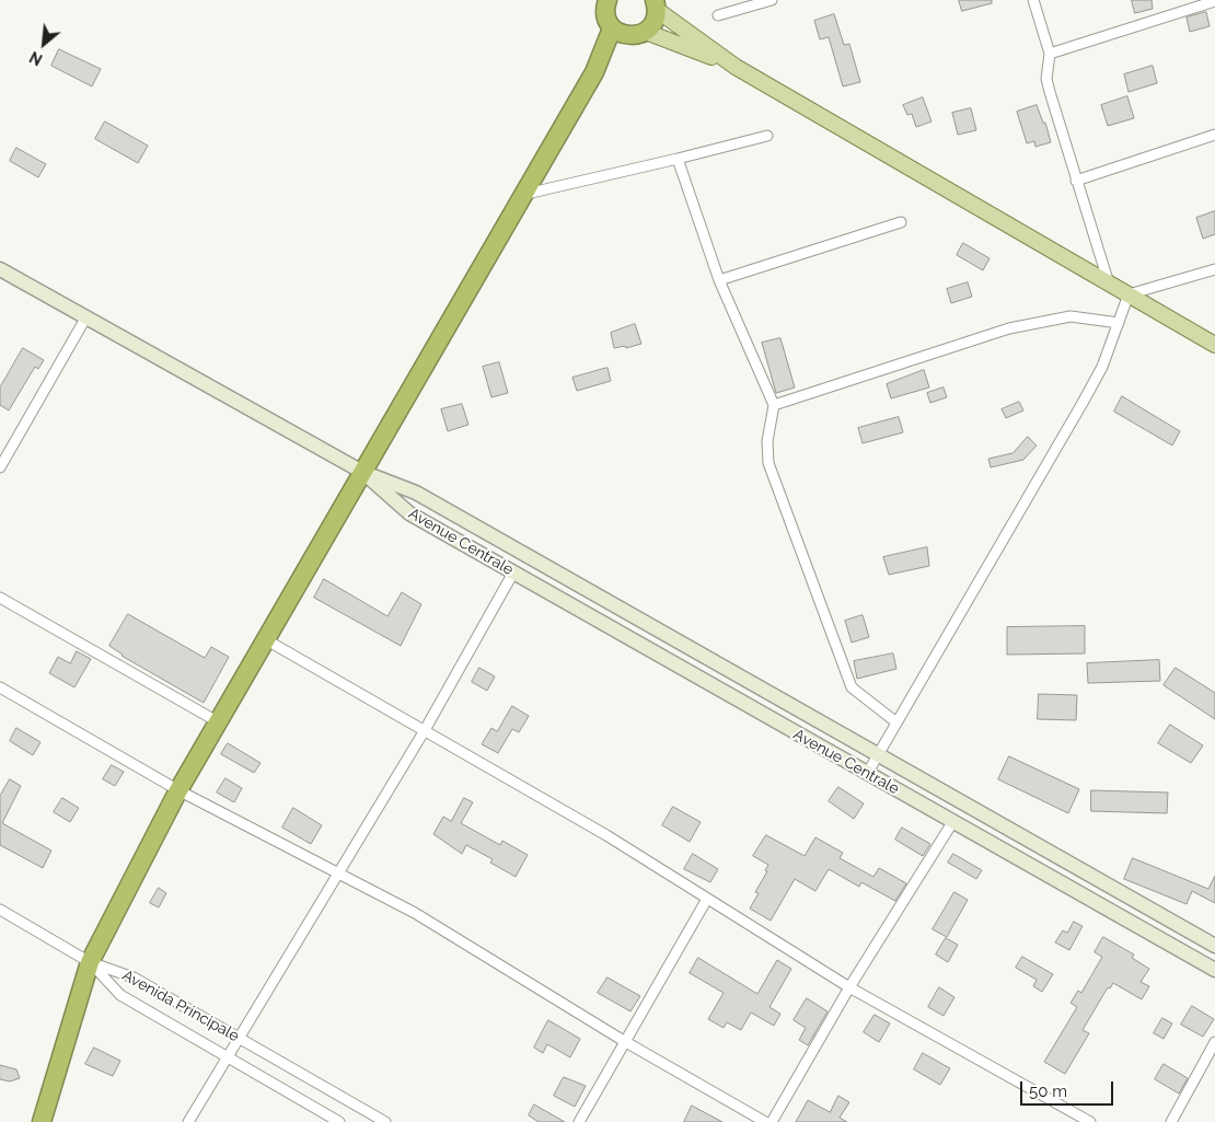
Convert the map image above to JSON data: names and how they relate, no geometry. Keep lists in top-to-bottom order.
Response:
{
  "streets": {
    "street": ["Avenue Centrale", "Avenida Principale"]
  },
  "scale_bar": "50 m",
  "north": "bottom left"
}
